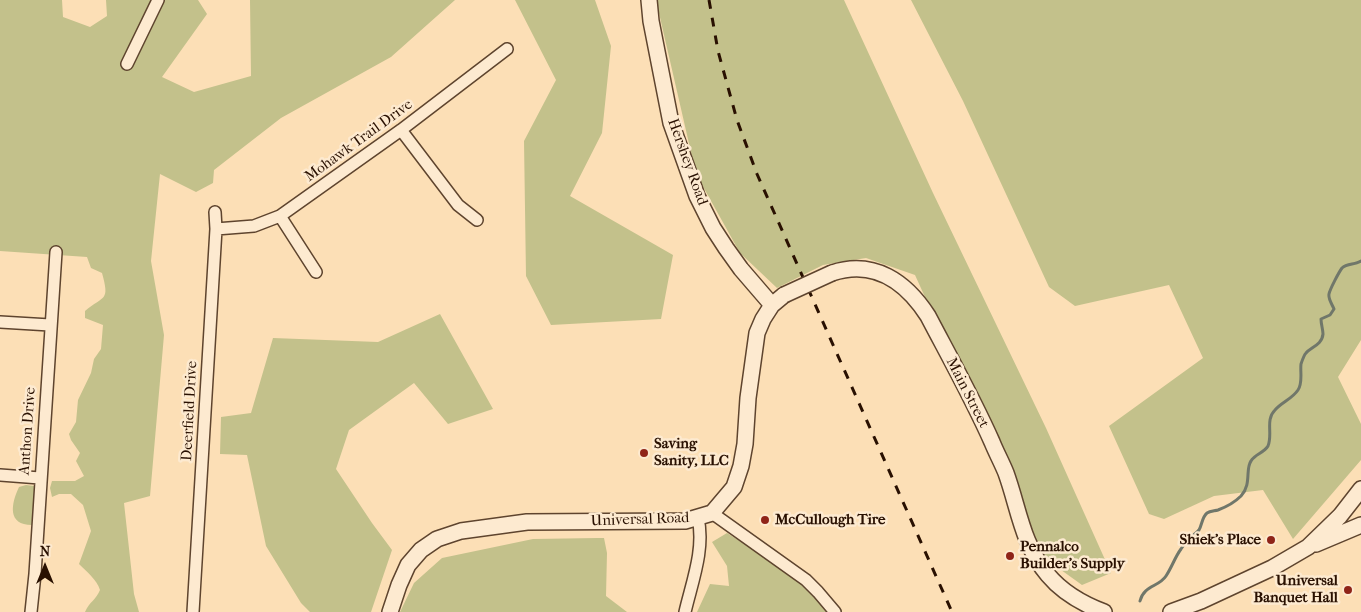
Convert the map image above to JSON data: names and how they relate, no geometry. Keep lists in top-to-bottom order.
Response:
{
  "streets": {
    "street": [
      "Mohawk Trail Drive",
      "Hershey Road",
      "Main Street",
      "Deerfield Drive",
      "Anthon Drive",
      "Universal Road"
    ]
  },
  "crossings": [
    ["Mohawk Trail Drive", "Deerfield Drive"],
    ["Hershey Road", "Main Street"],
    ["Hershey Road", "Universal Road"],
    ["Main Street", "Universal Road"]
  ],
  "places": [
    "Saving Sanity, LLC",
    "McCullough Tire",
    "Shiek's Place",
    "Pennalco Builder's Supply",
    "Universal Banquet Hall"
  ],
  "north": "top"
}
